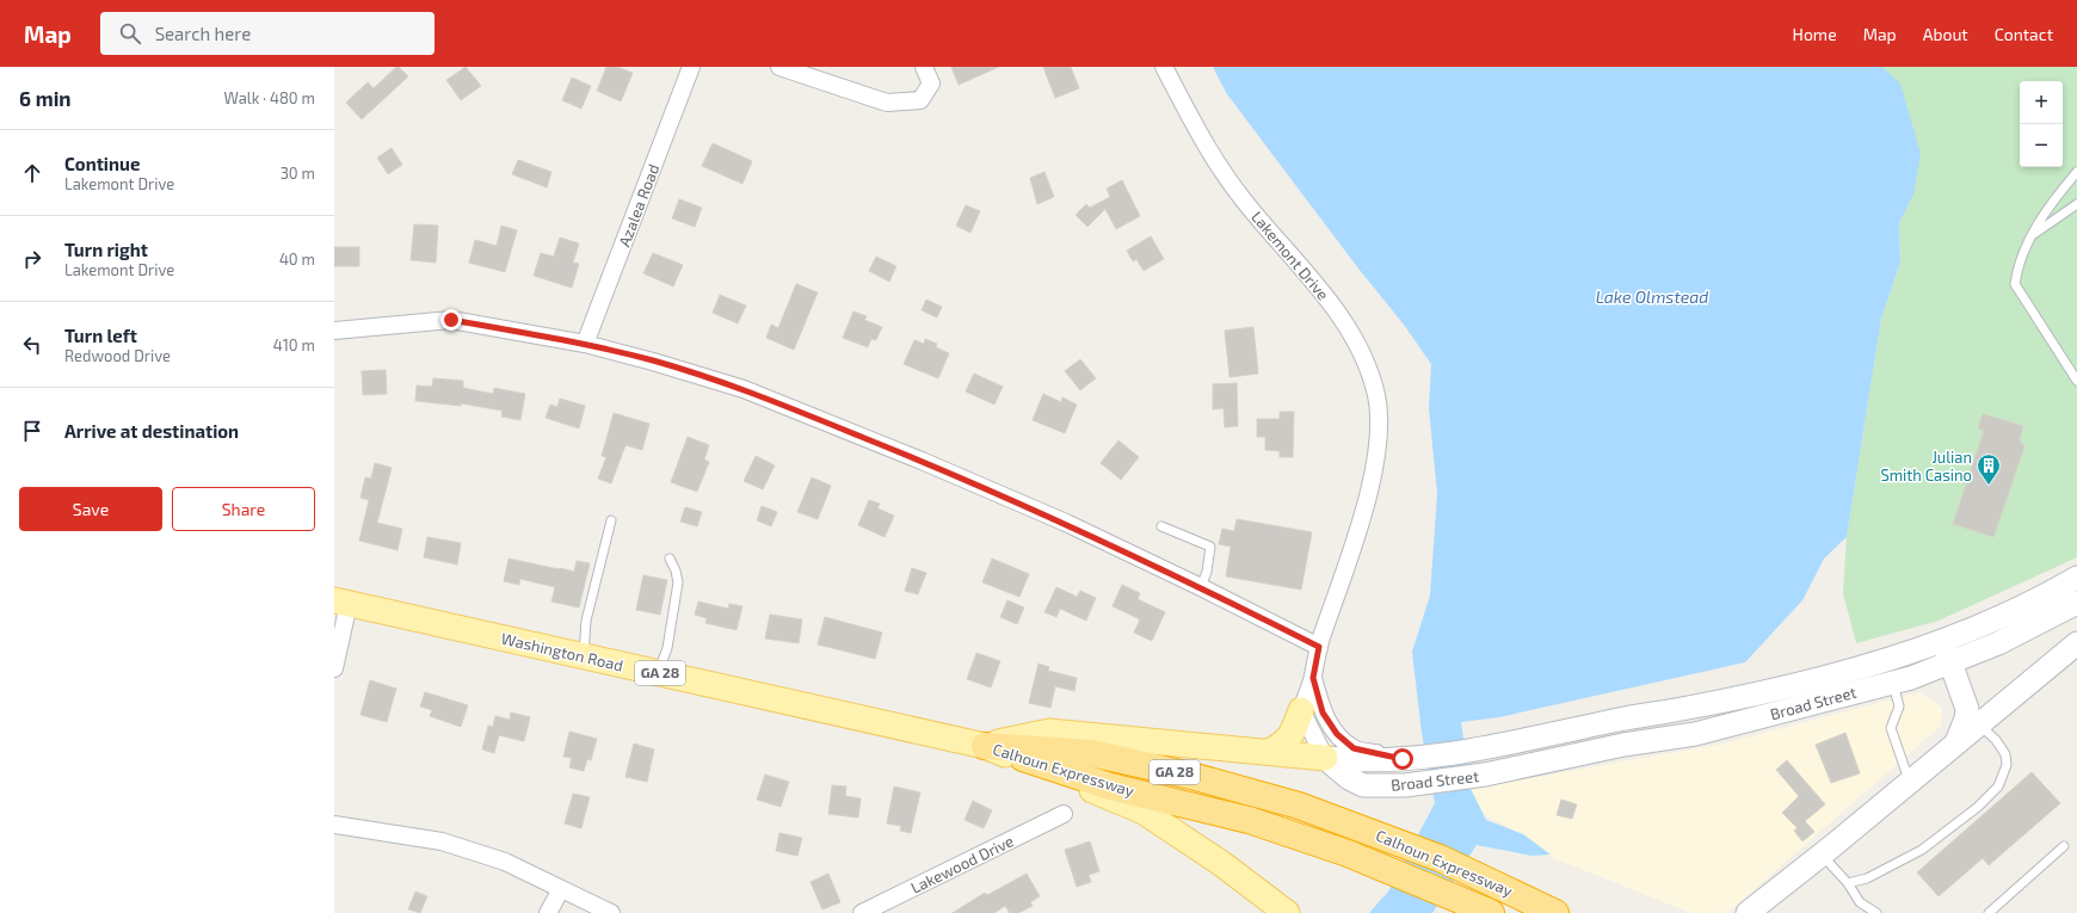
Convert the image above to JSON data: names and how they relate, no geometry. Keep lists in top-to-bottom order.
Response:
{
  "streets": {
    "highway": ["GA 28", "Calhoun Expressway"],
    "main road": ["Washington Road", "Broad Street"],
    "street": ["Azalea Road", "Lakemont Drive", "Lakewood Drive"]
  },
  "crossings": [
    ["Lakemont Drive", "Broad Street"],
    ["Washington Road", "Calhoun Expressway"]
  ],
  "water": ["Lake Olmstead"],
  "places": {
    "building": ["Julian Smith Casino"]
  },
  "page": {
    "header": "Map",
    "search": "Search here",
    "nav": [
      "Home",
      "Map",
      "About",
      "Contact"
    ],
    "heading": ["6 min", "Walk · 480 m"],
    "map_buttons": ["+", "−"],
    "list": [
      ["Continue", "Lakemont Drive", "30 m"],
      ["Turn right", "Lakemont Drive", "40 m"],
      ["Turn left", "Redwood Drive", "410 m"],
      "Arrive at destination"
    ],
    "buttons": ["Save", "Share"]
  }
}
